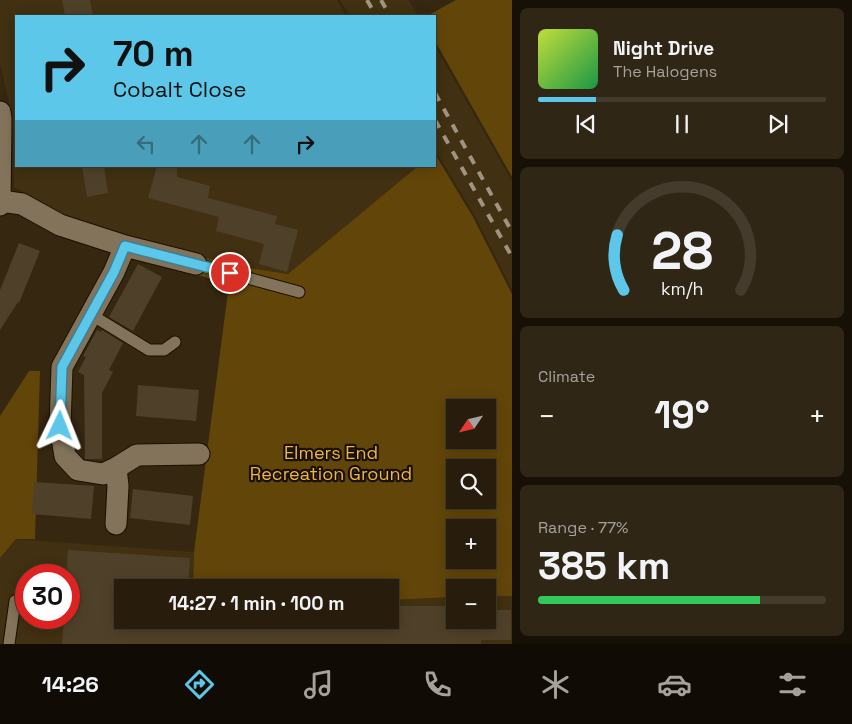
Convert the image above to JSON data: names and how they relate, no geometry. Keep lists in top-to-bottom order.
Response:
{
  "parks": ["Elmers End Recreation Ground"],
  "north": "bottom left",
  "page": {
    "turn": ["70 m", "Cobalt Close"],
    "song": ["Night Drive", "The Halogens"],
    "tile": [
      "Climate",
      ["Range · 77%", "385 km"]
    ],
    "heat": ["−", "19°", "+"],
    "map_buttons": ["+", "−"],
    "limit": "30",
    "trip": "14:27 · 1 min · 100 m",
    "tabs": "14:26",
    "gauge": ["28", "km/h"]
  }
}
